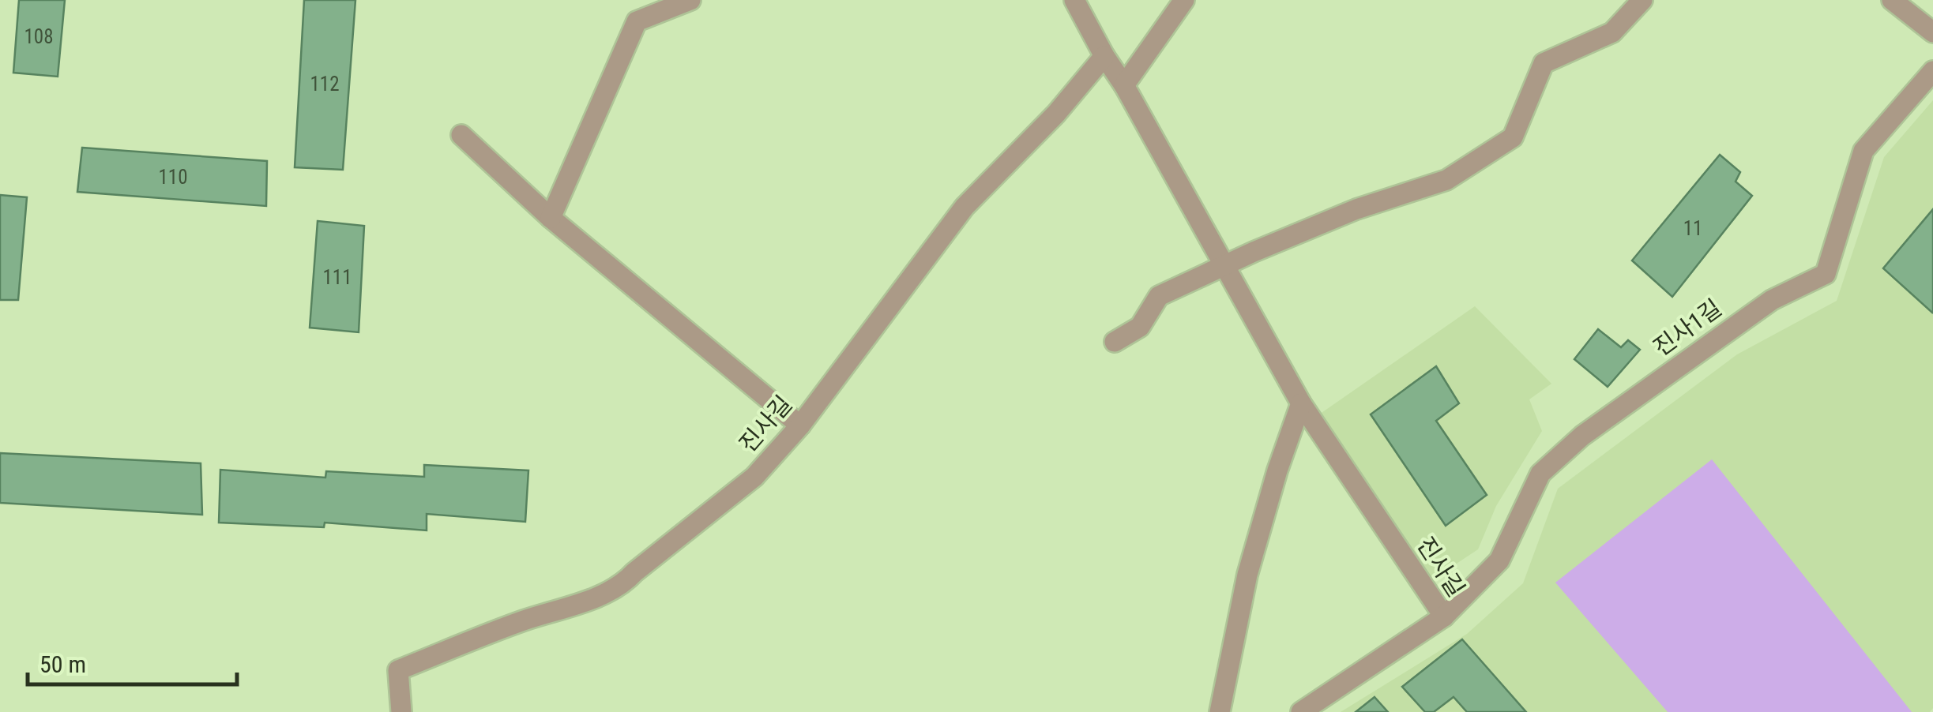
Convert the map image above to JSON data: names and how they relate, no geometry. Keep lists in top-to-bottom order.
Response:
{
  "streets": {
    "street": ["진사1길", "진사길"]
  },
  "crossings": [
    ["진사1길", "진사길"]
  ],
  "house_numbers": [
    "108",
    "112",
    "110",
    "11",
    "111"
  ],
  "scale_bar": "50 m"
}
